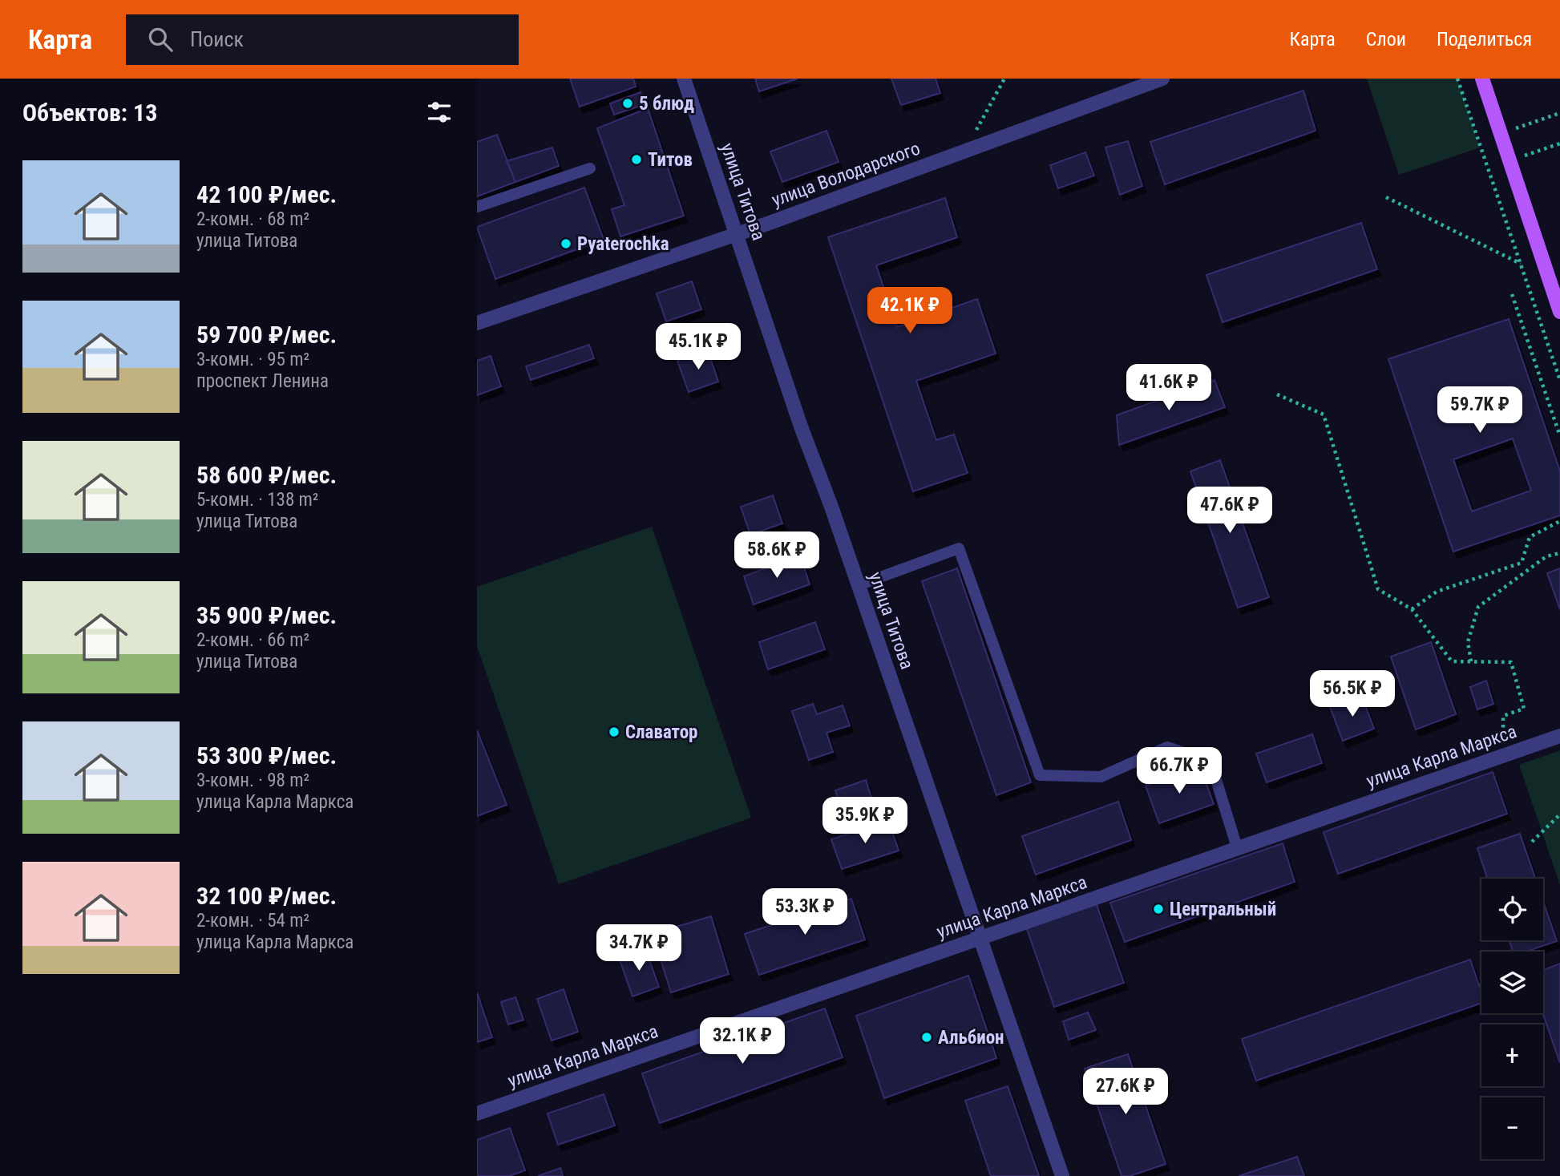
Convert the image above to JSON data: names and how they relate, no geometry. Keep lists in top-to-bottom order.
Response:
{
  "streets": {
    "street": ["улица Володарского", "улица Титова", "улица Карла Маркса"]
  },
  "crossings": [
    ["улица Володарского", "улица Титова"],
    ["улица Титова", "улица Карла Маркса"]
  ],
  "places": [
    "5 блюд",
    "Титов",
    "Pyaterochka",
    "Славатор",
    "Центральный",
    "Альбион"
  ],
  "page": {
    "header": "Карта",
    "search": "Поиск",
    "nav": ["Карта", "Слои", "Поделиться"],
    "heading": "Объектов: 13",
    "list": [
      {
        "name": "42 100 ₽/мес.",
        "note": "2-комн. · 68 m² · улица Титова"
      },
      {
        "name": "59 700 ₽/мес.",
        "note": "3-комн. · 95 m² · проспект Ленина"
      },
      {
        "name": "58 600 ₽/мес.",
        "note": "5-комн. · 138 m² · улица Титова"
      },
      {
        "name": "35 900 ₽/мес.",
        "note": "2-комн. · 66 m² · улица Титова"
      },
      {
        "name": "53 300 ₽/мес.",
        "note": "3-комн. · 98 m² · улица Карла Маркса"
      },
      {
        "name": "32 100 ₽/мес.",
        "note": "2-комн. · 54 m² · улица Карла Маркса"
      }
    ],
    "price": [
      "42.1K ₽",
      "45.1K ₽",
      "41.6K ₽",
      "59.7K ₽",
      "47.6K ₽",
      "58.6K ₽",
      "56.5K ₽",
      "66.7K ₽",
      "35.9K ₽",
      "53.3K ₽",
      "34.7K ₽",
      "32.1K ₽",
      "27.6K ₽"
    ],
    "map_buttons": ["+", "−"]
  }
}
